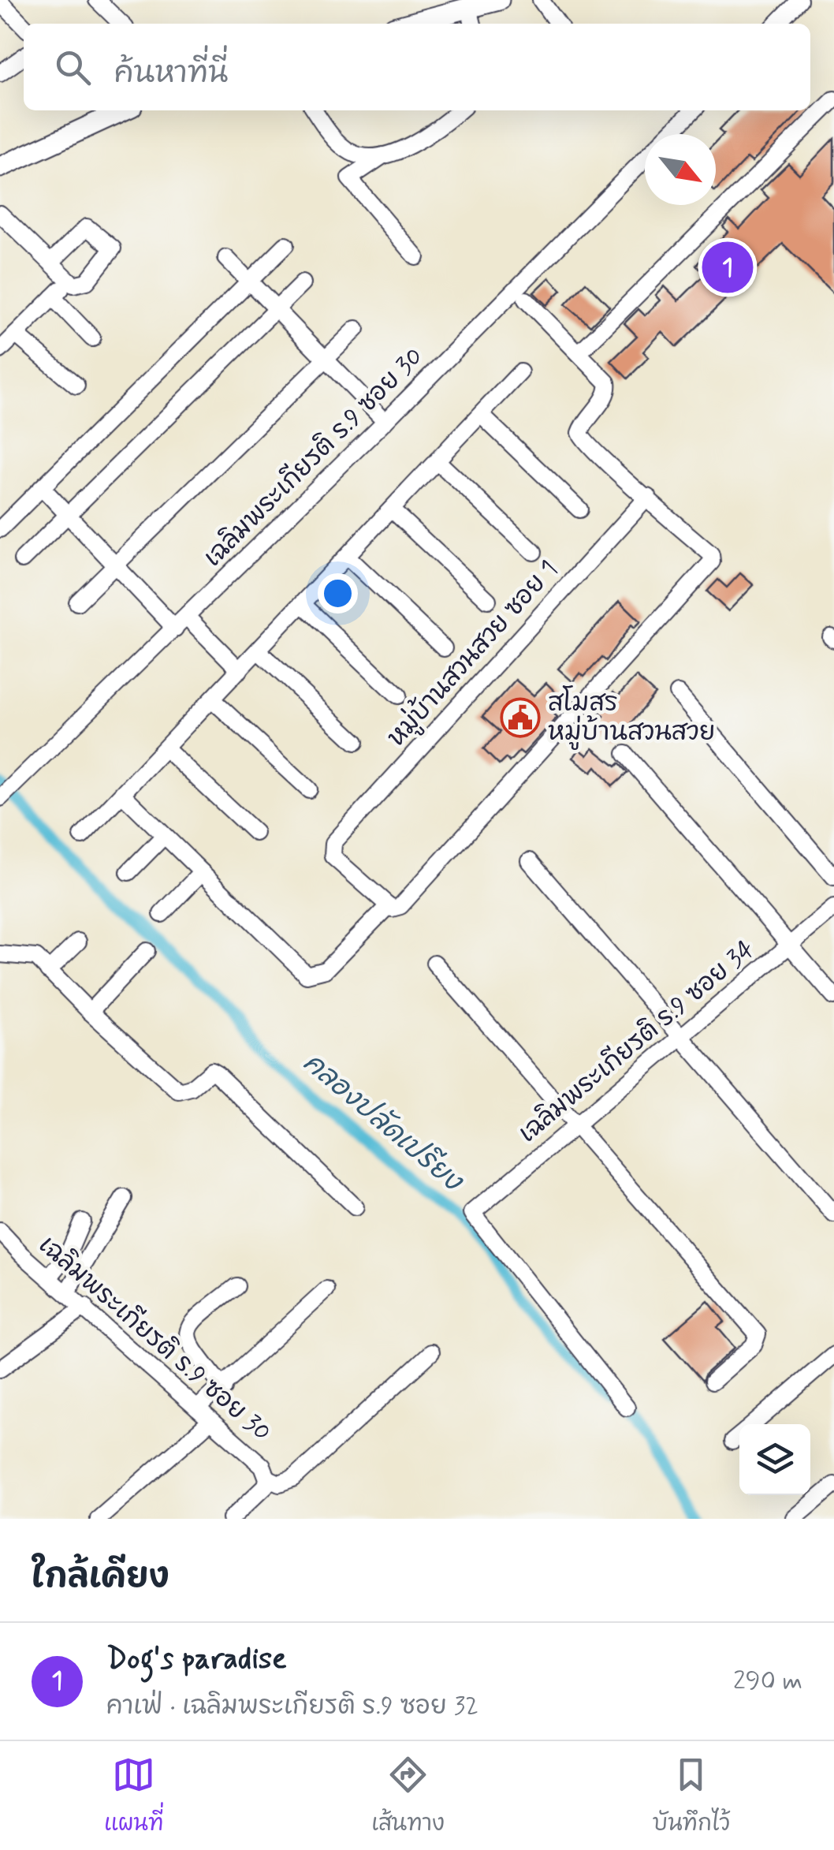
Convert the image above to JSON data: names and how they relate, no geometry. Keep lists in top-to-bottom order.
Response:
{
  "streets": {
    "street": ["เฉลิมพระเกียรติ ร.9 ซอย 30", "หมู่บ้านสวนสวย ซอย 1", "เฉลิมพระเกียรติ ร.9 ซอย 34"]
  },
  "water": ["คลองปลัดเปรียง"],
  "places": {
    "public building": ["สโมสร หมู่บ้านสวนสวย"]
  },
  "north": "bottom right",
  "page": {
    "search": "ค้นหาที่นี่",
    "pins": "1",
    "heading": "ใกล้เคียง",
    "list": [
      {
        "mark": "1",
        "name": "Dog's paradise",
        "note": "คาเฟ่ · เฉลิมพระเกียรติ ร.9 ซอย 32",
        "value": "290 m"
      }
    ],
    "nav": ["แผนที่", "เส้นทาง", "บันทึกไว้"]
  }
}
